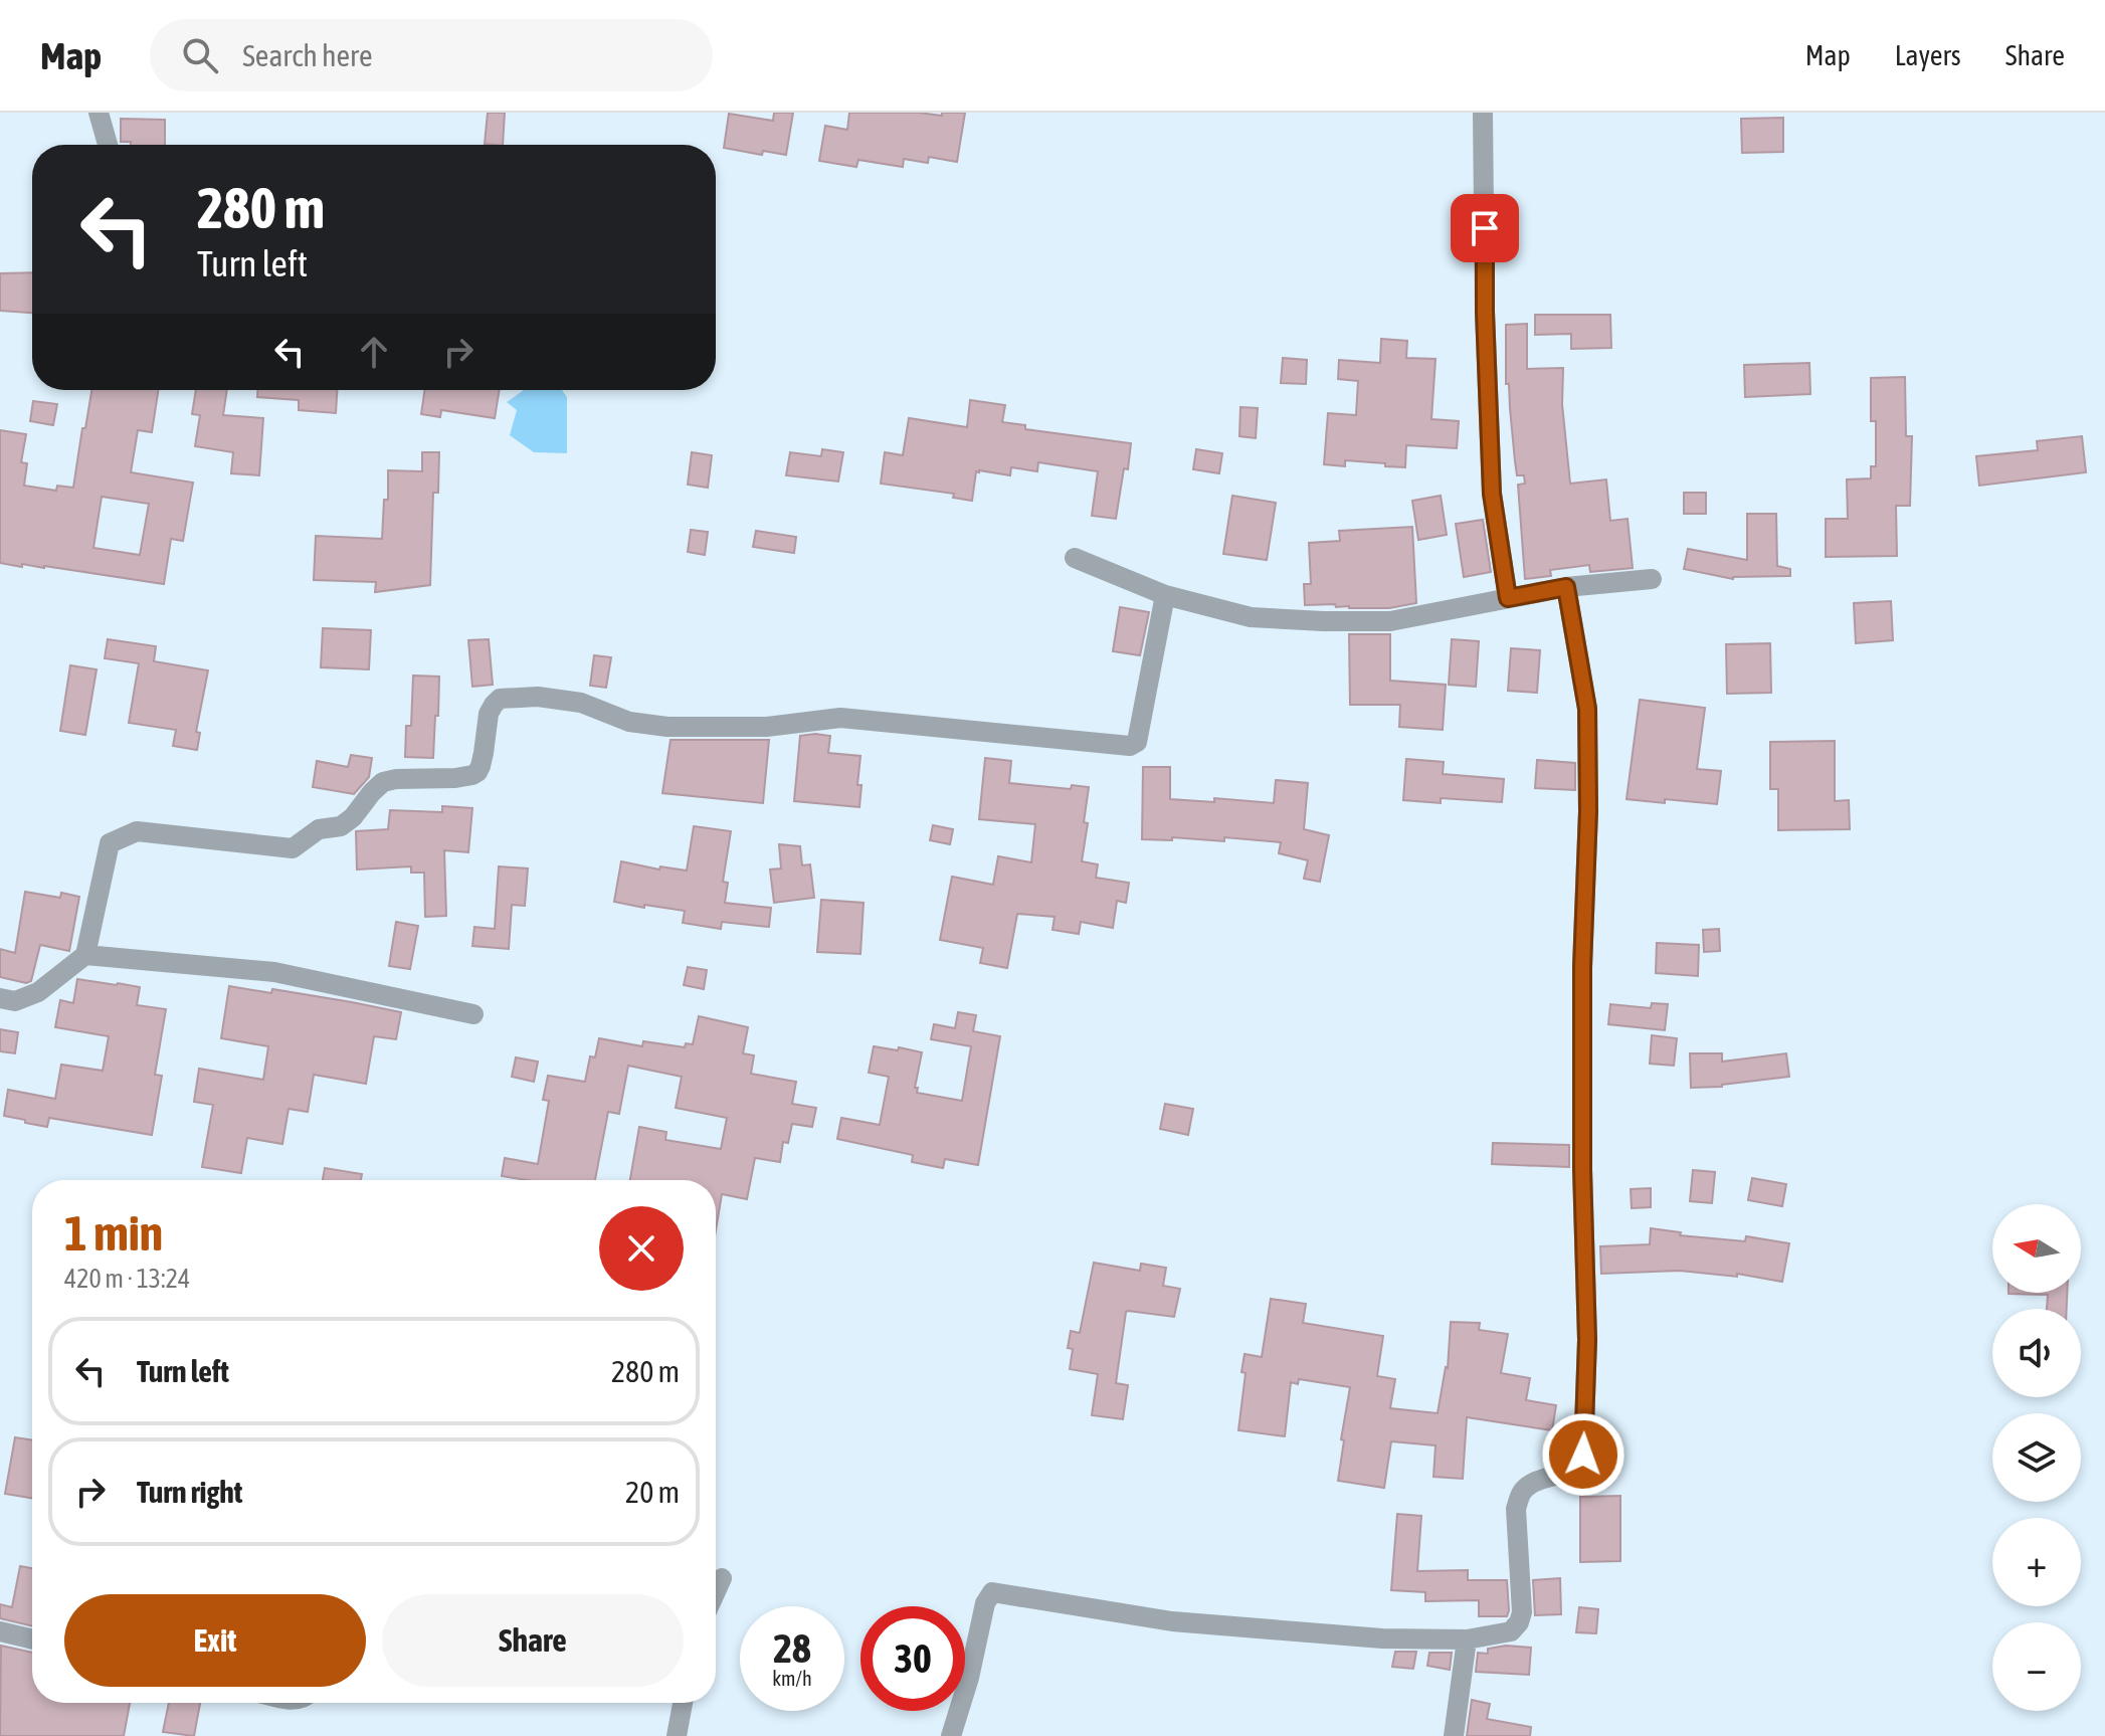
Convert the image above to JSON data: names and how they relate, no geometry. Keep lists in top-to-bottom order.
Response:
{
  "north": "left",
  "page": {
    "header": "Map",
    "search": "Search here",
    "nav": ["Map", "Layers", "Share"],
    "turn": ["280 m", "Turn left"],
    "heading": ["1 min", "420 m · 13:24"],
    "map_buttons": ["+", "−"],
    "list": [
      {
        "name": "Turn left",
        "value": "280 m"
      },
      {
        "name": "Turn right",
        "value": "20 m"
      }
    ],
    "buttons": ["Exit", "Share"],
    "speed": "28 km/h",
    "limit": "30"
  }
}
